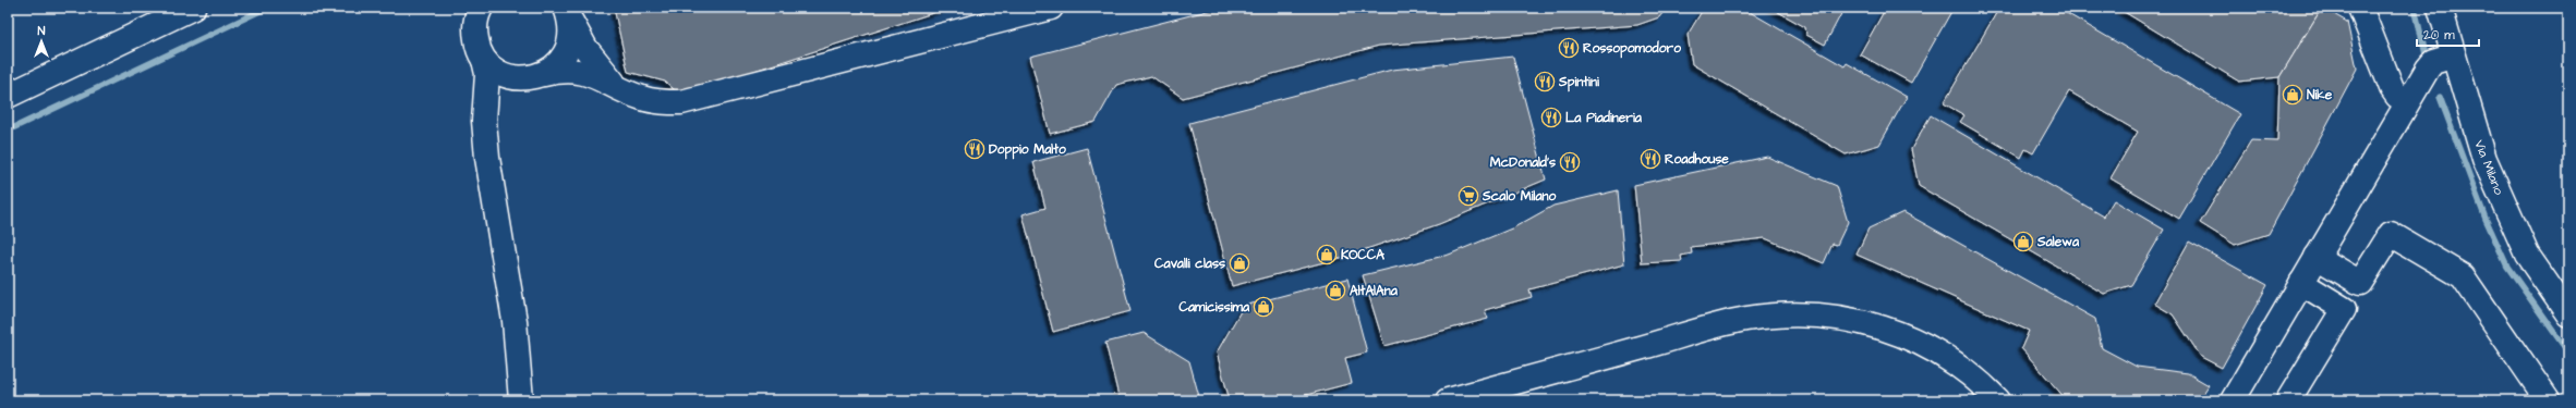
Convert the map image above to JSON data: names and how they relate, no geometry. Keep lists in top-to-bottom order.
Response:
{
  "streets": {
    "street": ["Via Milano"]
  },
  "places": {
    "restaurant": [
      "Rossopomodoro",
      "Spintini",
      "La Piadineria",
      "Doppio Malto",
      "Roadhouse",
      "McDonald's"
    ],
    "shop": [
      "Nike",
      "Salewa",
      "KOCCA",
      "Cavalli class",
      "AltAlAna",
      "Camicissima"
    ],
    "supermarket": ["Scalo Milano"]
  },
  "scale_bar": "20 m",
  "north": "top"
}
